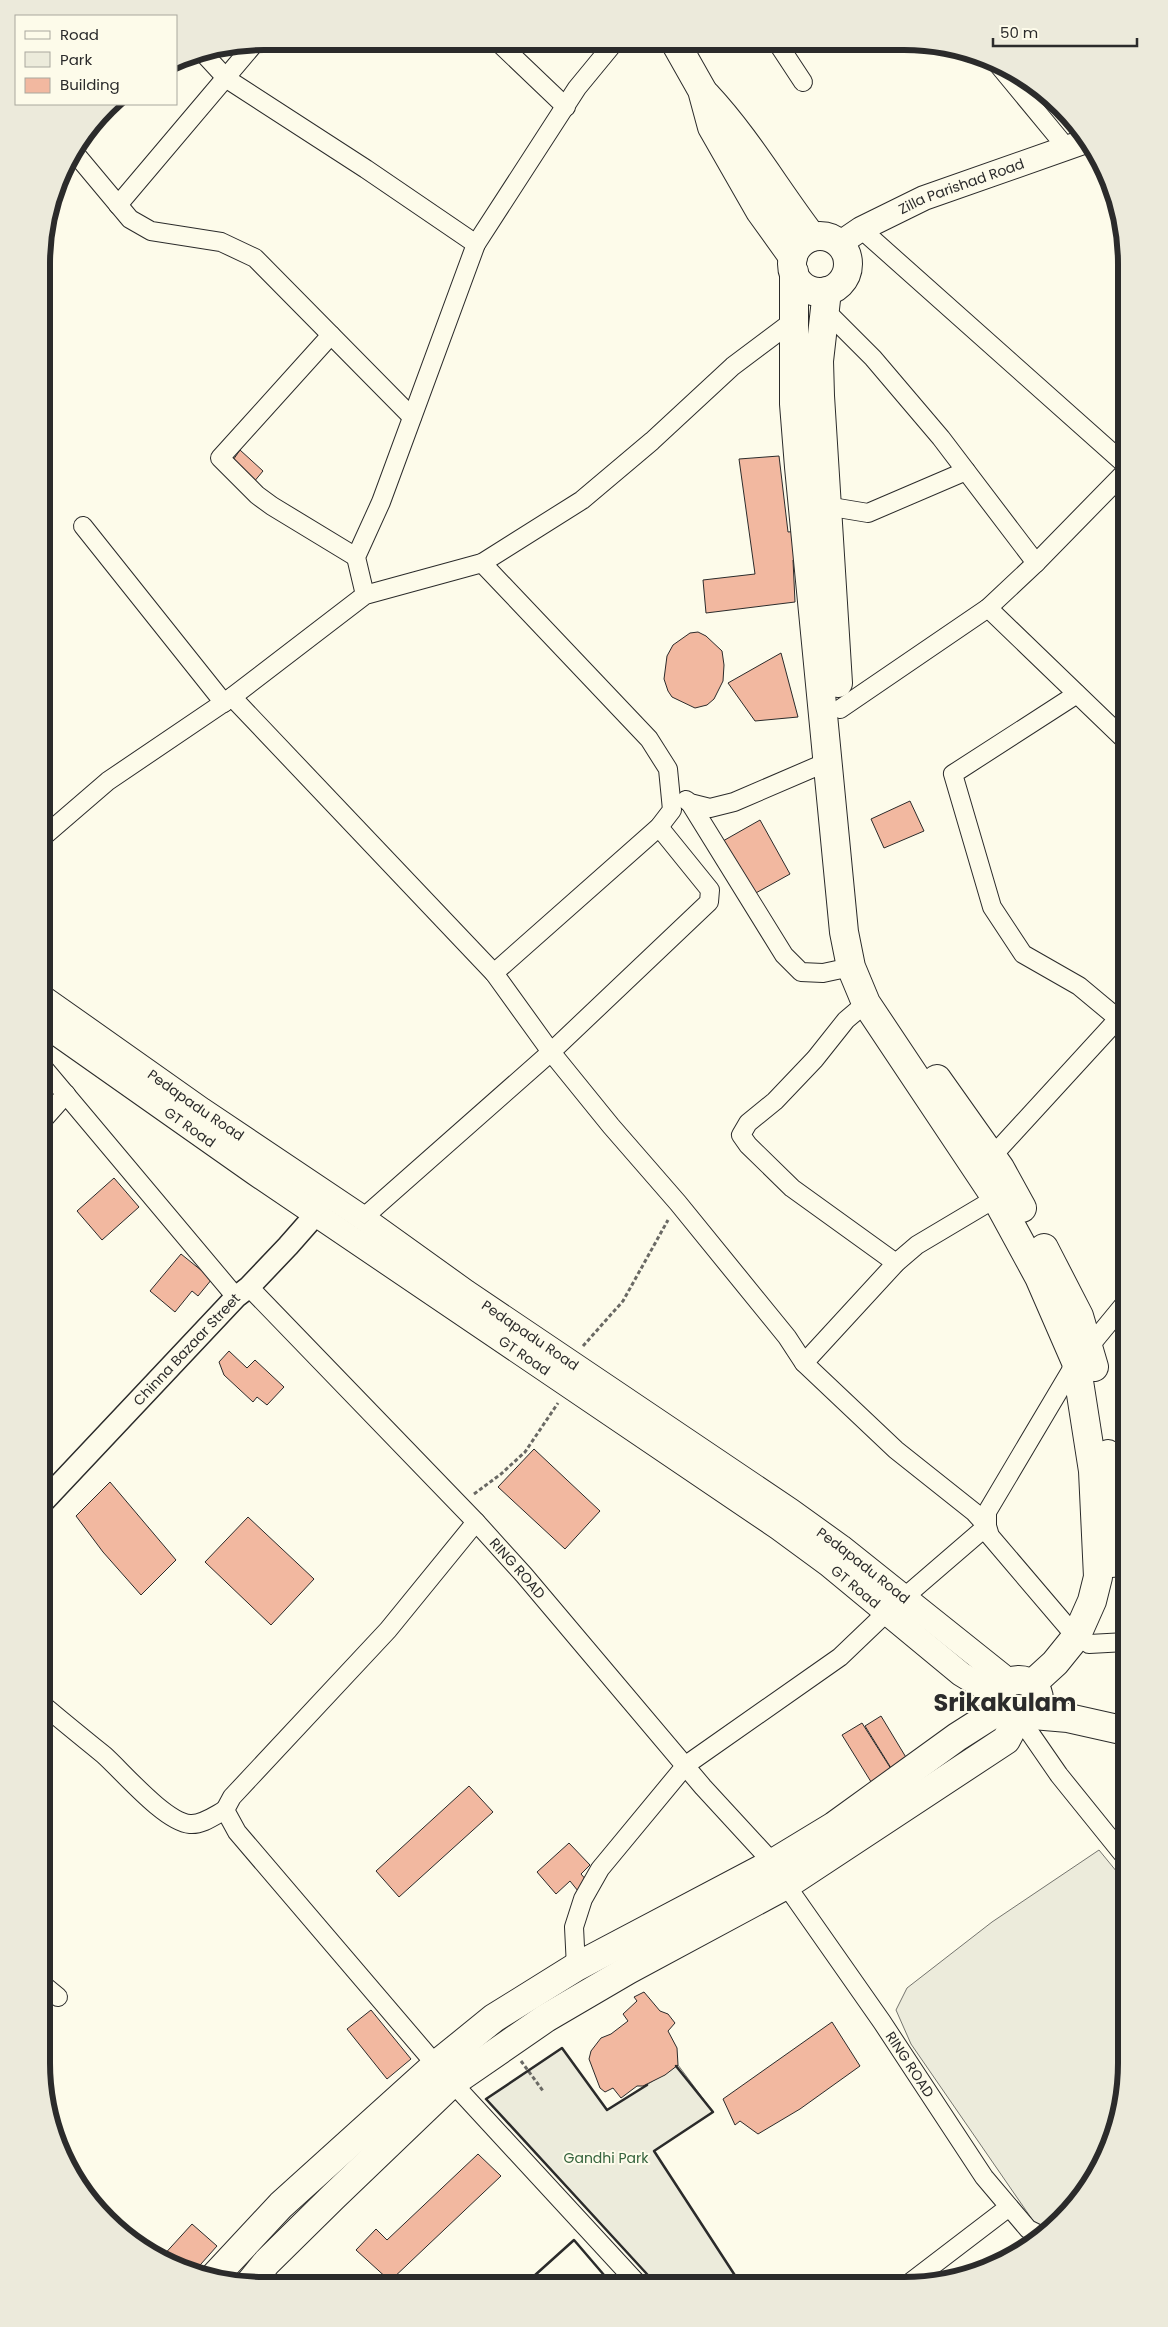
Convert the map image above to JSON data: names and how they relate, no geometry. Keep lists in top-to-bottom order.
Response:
{
  "streets": {
    "main road": ["Zilla Parishad Road", "Pedapadu Road", "GT Road"],
    "street": ["Chinna Bazaar Street", "RING ROAD"]
  },
  "crossings": [
    ["Pedapadu Road", "GT Road"],
    ["Pedapadu Road", "Chinna Bazaar Street"],
    ["GT Road", "Chinna Bazaar Street"],
    ["Chinna Bazaar Street", "RING ROAD"]
  ],
  "districts": ["Srikakulam"],
  "parks": ["Gandhi Park"],
  "legend": ["Road", "Park", "Building"],
  "scale_bar": "50 m"
}
